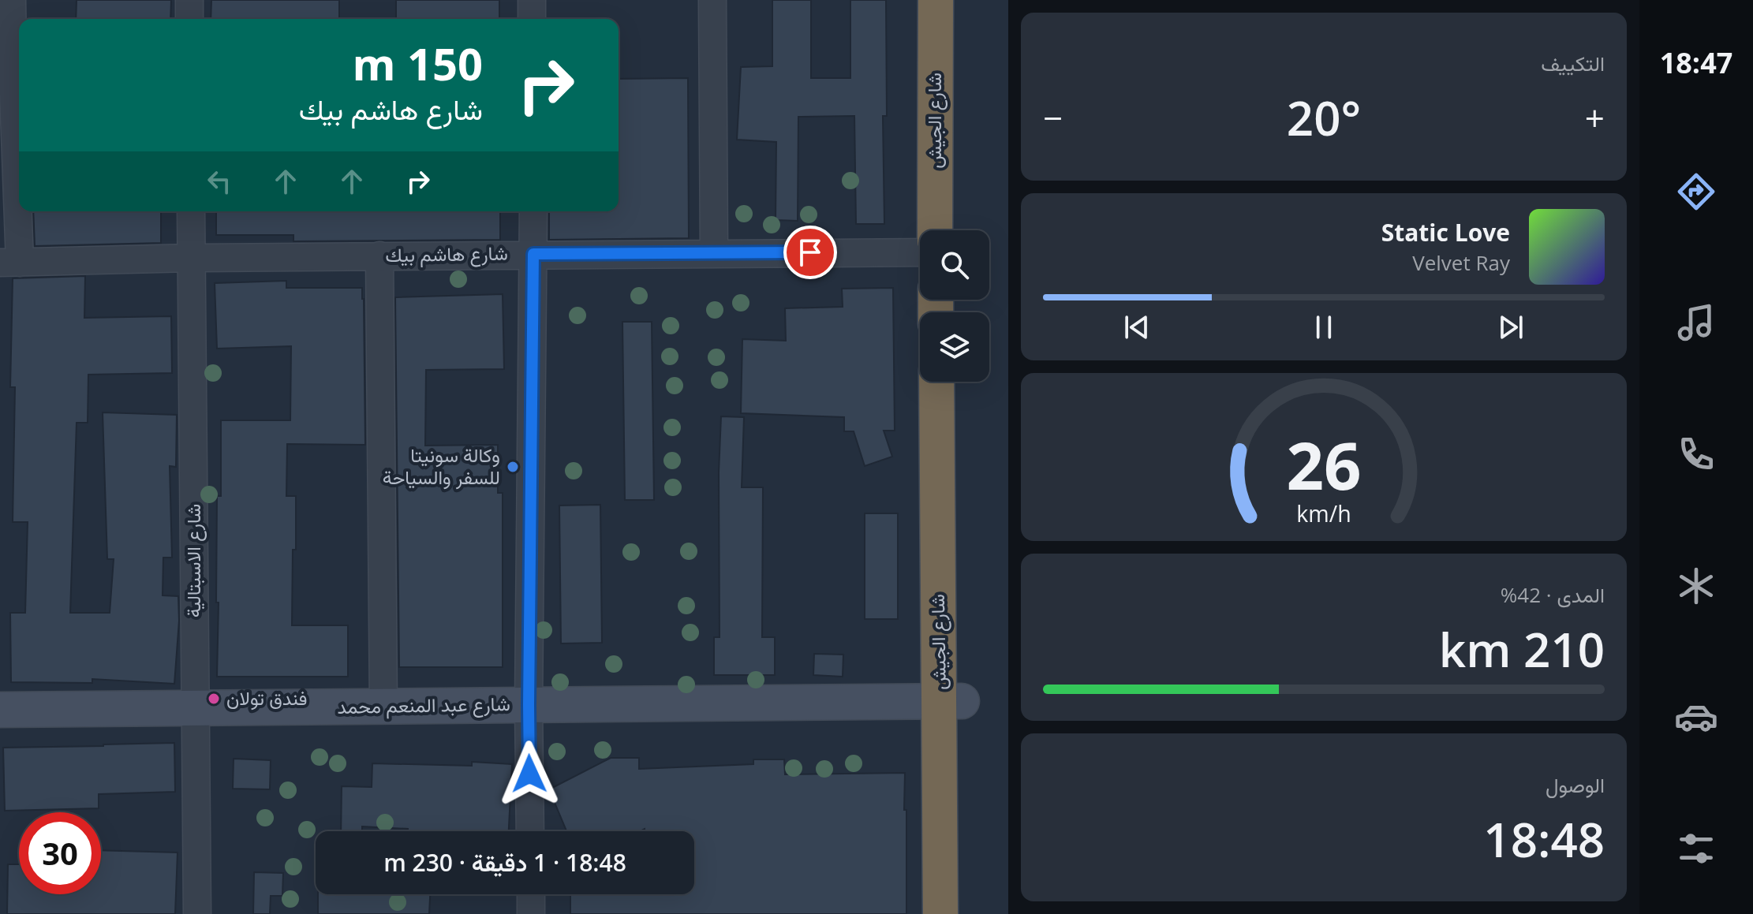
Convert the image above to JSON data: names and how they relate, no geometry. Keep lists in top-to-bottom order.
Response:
{
  "streets": {
    "highway": ["شارع الجيش"],
    "street": ["شارع هاشم بيك", "شارع الاسبتالية", "شارع عبد المنعم محمد"]
  },
  "crossings": [
    ["شارع الجيش", "شارع عبد المنعم محمد"],
    ["شارع هاشم بيك", "شارع الاسبتالية"],
    ["شارع الاسبتالية", "شارع عبد المنعم محمد"]
  ],
  "places": ["وكالة سونيتا للسفر والسياحة", "فندق تولان"],
  "page": {
    "tabs": "18:47",
    "tile": [
      "التكييف",
      ["المدى · 42%", "210 km"],
      ["الوصول", "18:48"]
    ],
    "turn": ["150 m", "شارع هاشم بيك"],
    "heat": ["−", "20°", "+"],
    "song": ["Static Love", "Velvet Ray"],
    "limit": "30",
    "trip": "18:48 · 1 دقيقة · 230 m",
    "gauge": ["26", "km/h"]
  }
}
